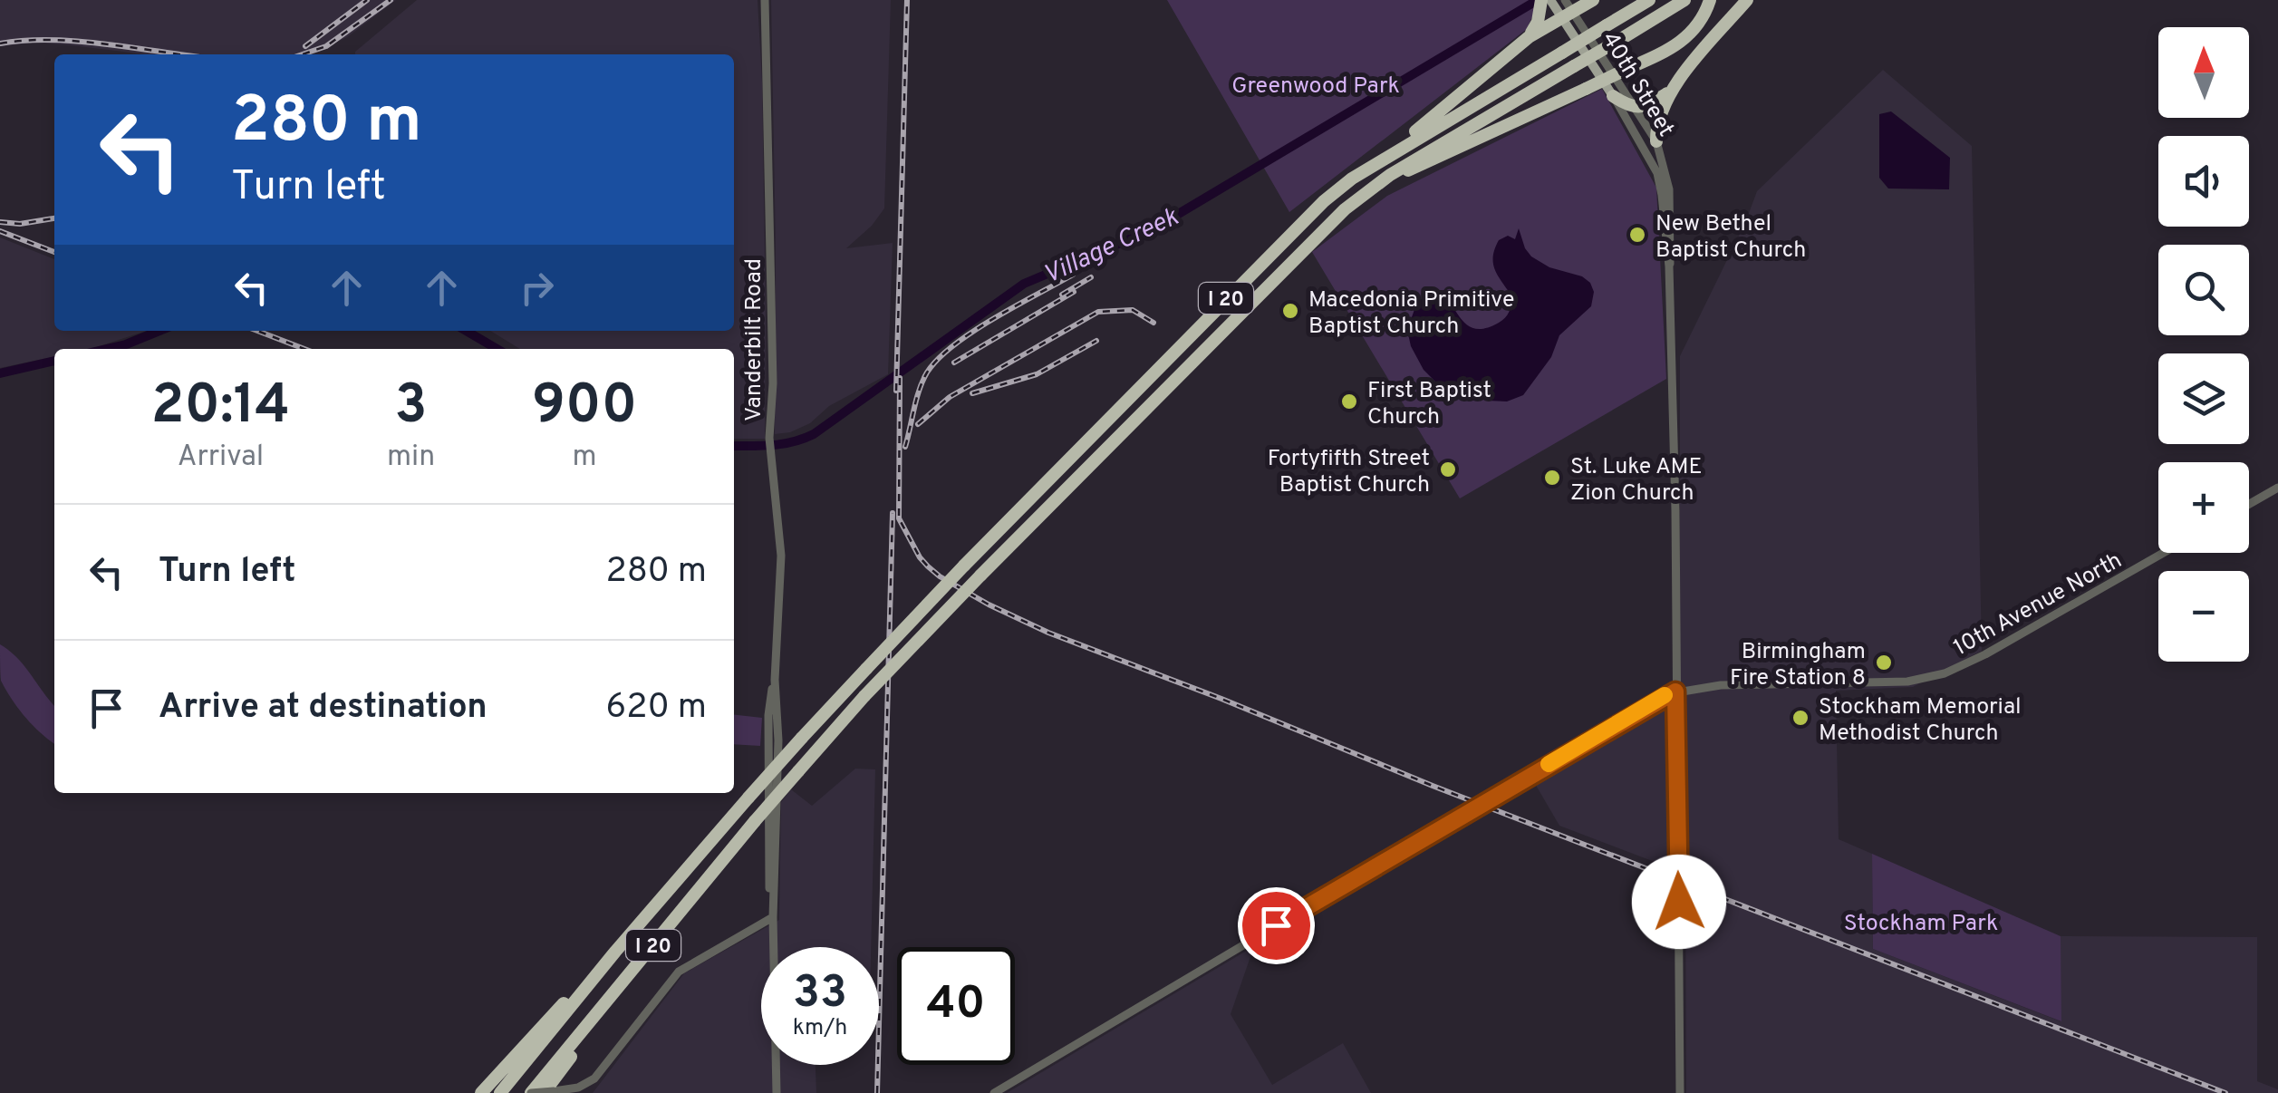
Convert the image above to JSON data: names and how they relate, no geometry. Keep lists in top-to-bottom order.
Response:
{
  "streets": {
    "highway": ["I 20"],
    "street": ["40th Street", "Vanderbilt Road", "10th Avenue North"]
  },
  "water": ["Village Creek"],
  "parks": ["Greenwood Park", "Stockham Park"],
  "places": [
    "New Bethel Baptist Church",
    "Macedonia Primitive Baptist Church",
    "First Baptist Church",
    "Fortyfifth Street Baptist Church",
    "St. Luke AME Zion Church",
    "Birmingham Fire Station 8",
    "Stockham Memorial Methodist Church"
  ],
  "north": "top",
  "page": {
    "map_buttons": ["+", "−"],
    "turn": ["280 m", "Turn left"],
    "eta": [
      "20:14",
      "Arrival",
      "3",
      "min",
      "900",
      "m"
    ],
    "list": [
      {
        "name": "Turn left",
        "value": "280 m"
      },
      {
        "name": "Arrive at destination",
        "value": "620 m"
      }
    ],
    "speed": "33 km/h",
    "limit": "40"
  }
}
